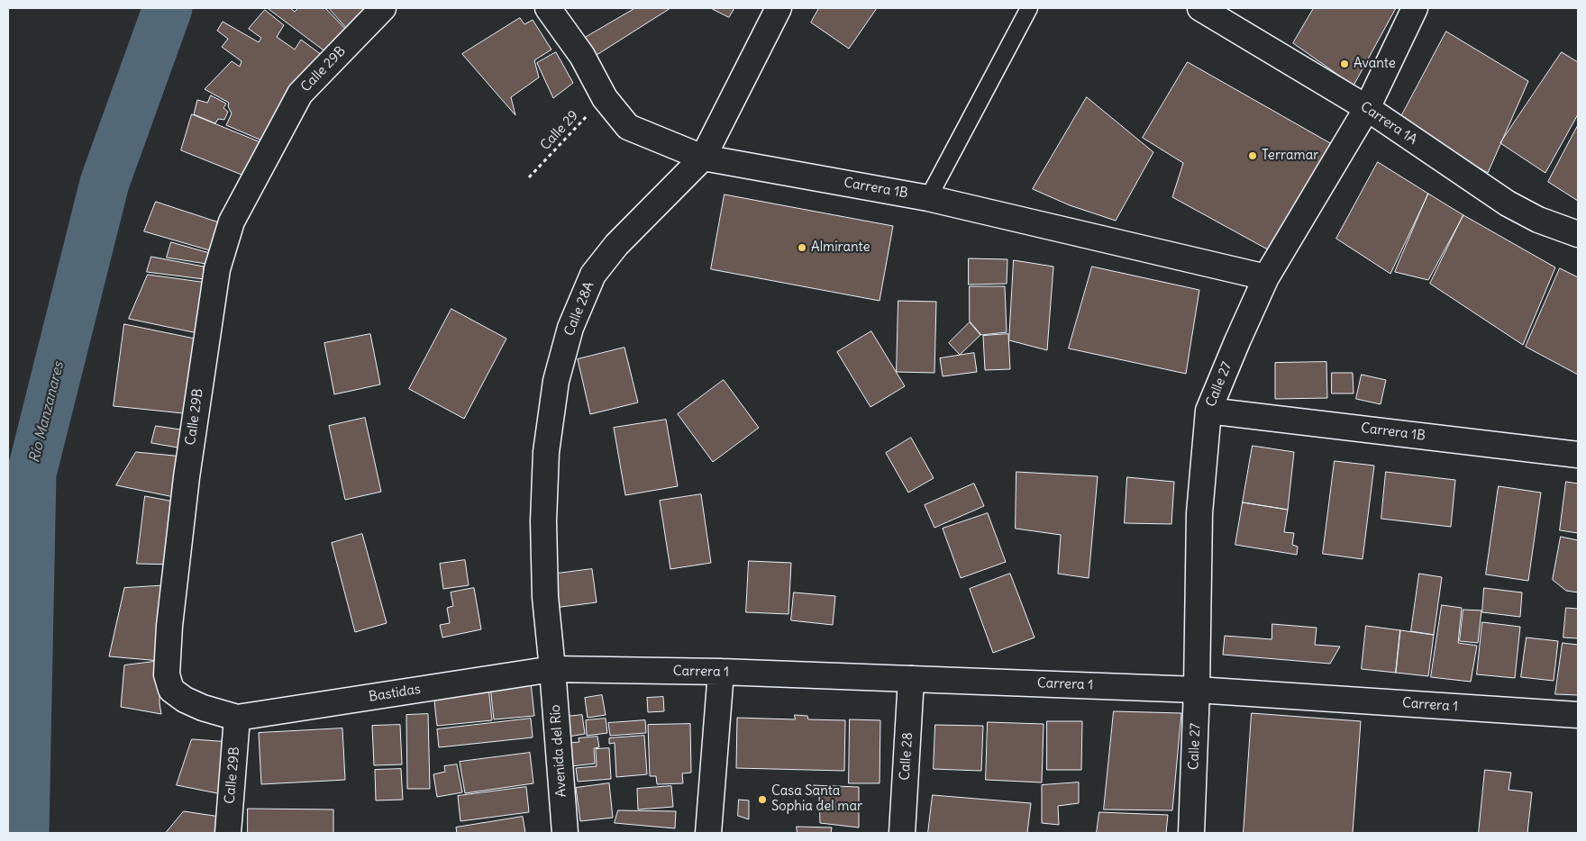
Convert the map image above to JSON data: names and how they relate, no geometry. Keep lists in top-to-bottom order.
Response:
{
  "streets": {
    "street": [
      "Calle 29B",
      "Carrera 1A",
      "Carrera 1B",
      "Calle 28A",
      "Calle 27",
      "Carrera 1",
      "Bastidas",
      "Avenida del Río",
      "Calle 28"
    ],
    "path": ["Calle 29"]
  },
  "crossings": [
    ["Calle 29B", "Bastidas"],
    ["Carrera 1A", "Calle 27"],
    ["Calle 29", "Carrera 1B"],
    ["Carrera 1B", "Calle 28A"],
    ["Carrera 1B", "Calle 27"],
    ["Calle 28A", "Carrera 1"],
    ["Calle 28A", "Bastidas"],
    ["Calle 28A", "Avenida del Río"],
    ["Calle 27", "Carrera 1"],
    ["Carrera 1", "Bastidas"],
    ["Carrera 1", "Avenida del Río"],
    ["Carrera 1", "Calle 28"],
    ["Bastidas", "Avenida del Río"]
  ],
  "water": ["Río Manzanares"],
  "places": [
    "Avante",
    "Terramar",
    "Almirante",
    "Casa Santa Sophia del mar"
  ]
}
